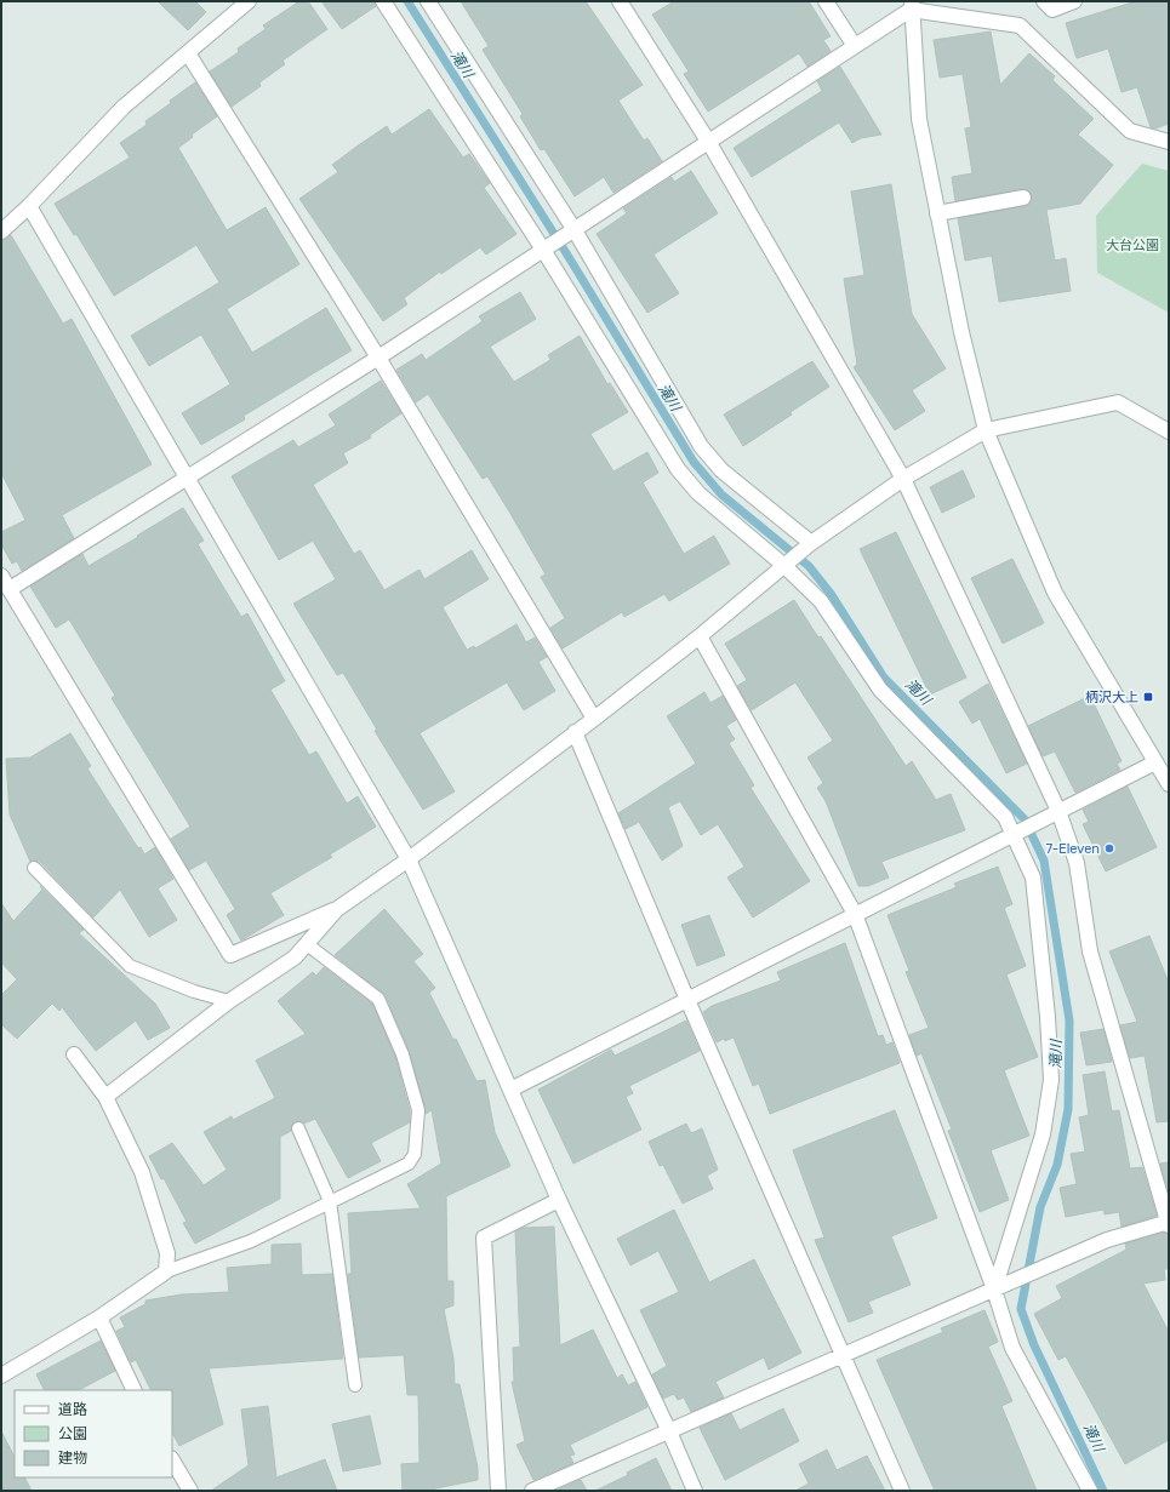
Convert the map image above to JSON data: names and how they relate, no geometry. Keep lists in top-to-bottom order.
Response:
{
  "water": ["滝川"],
  "parks": ["大台公園"],
  "places": {
    "transit": ["柄沢大上"],
    "other": ["7-Eleven"]
  },
  "legend": ["道路", "公園", "建物"]
}
